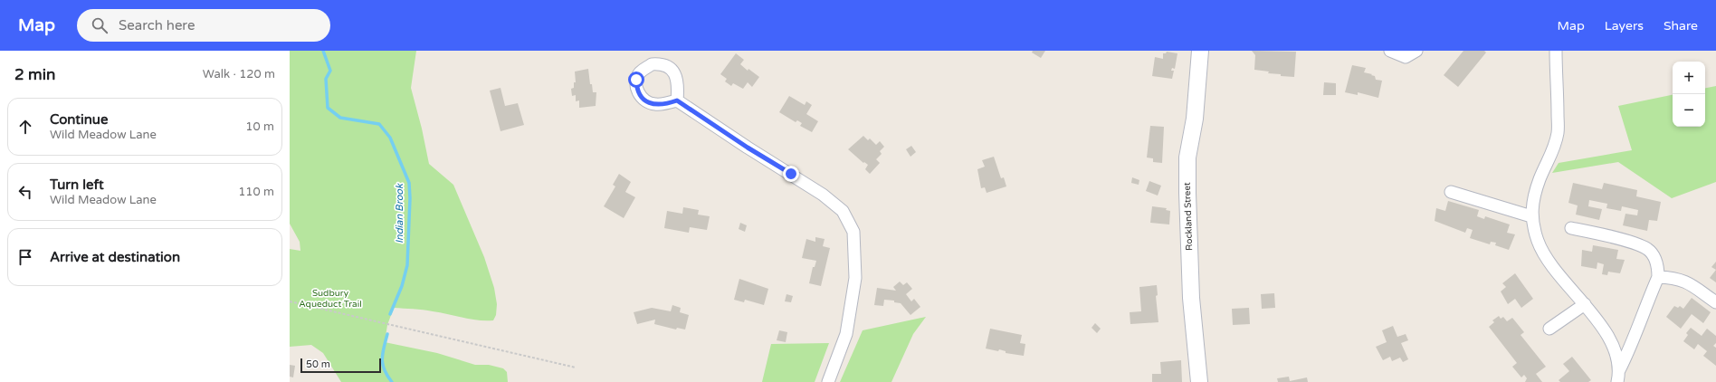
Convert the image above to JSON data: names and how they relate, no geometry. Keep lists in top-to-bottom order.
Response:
{
  "streets": {
    "street": ["Rockland Street"]
  },
  "water": ["Indian Brook"],
  "parks": ["Sudbury Aqueduct Trail"],
  "scale_bar": "50 m",
  "page": {
    "header": "Map",
    "search": "Search here",
    "nav": ["Map", "Layers", "Share"],
    "heading": ["2 min", "Walk · 120 m"],
    "map_buttons": ["+", "−"],
    "list": [
      ["Continue", "Wild Meadow Lane", "10 m"],
      ["Turn left", "Wild Meadow Lane", "110 m"],
      "Arrive at destination"
    ],
    "scale": "50 m"
  }
}
